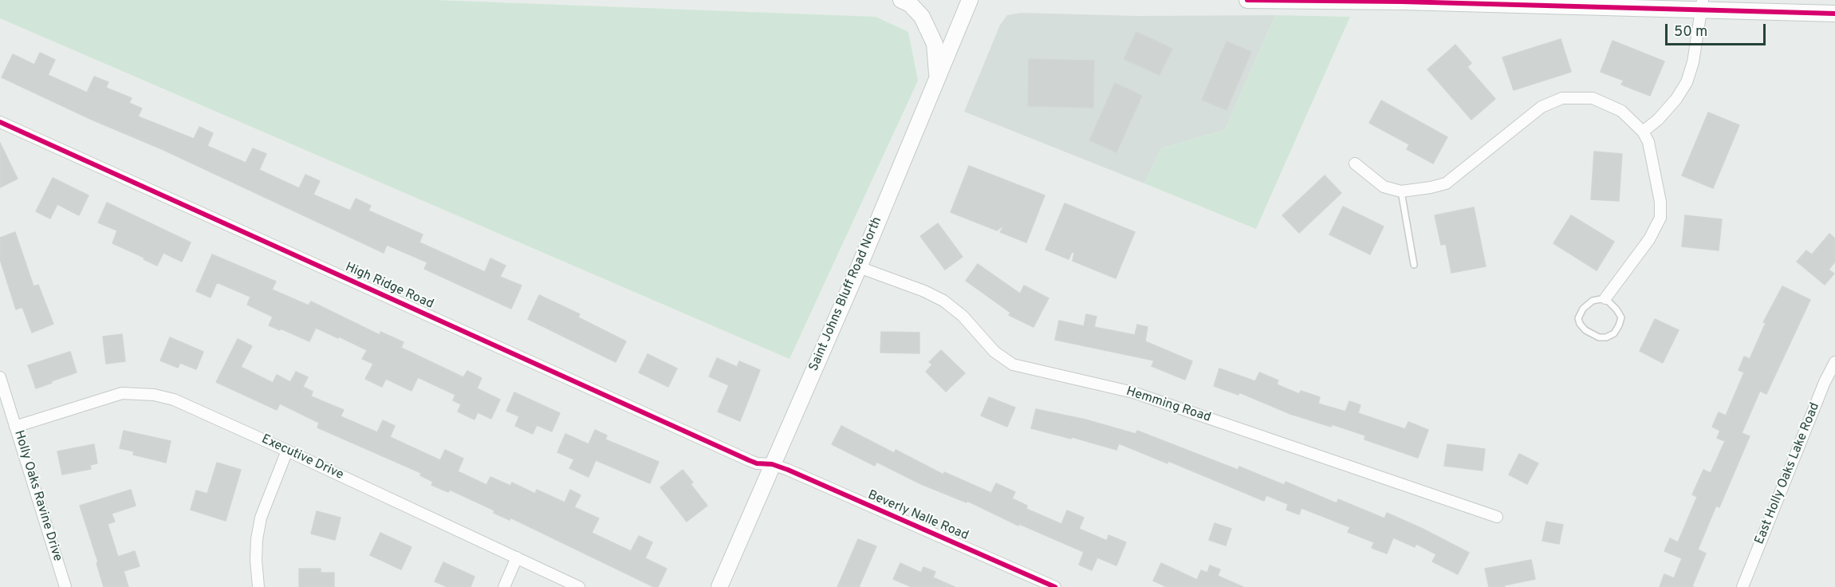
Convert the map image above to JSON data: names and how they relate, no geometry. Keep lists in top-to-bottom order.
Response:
{
  "streets": {
    "main road": ["Saint Johns Bluff Road North"],
    "street": [
      "High Ridge Road",
      "Hemming Road",
      "Executive Drive",
      "East Holly Oaks Lake Road",
      "Holly Oaks Ravine Drive",
      "Beverly Nalle Road"
    ]
  },
  "crossings": [
    ["High Ridge Road", "Saint Johns Bluff Road North"],
    ["High Ridge Road", "Beverly Nalle Road"],
    ["Saint Johns Bluff Road North", "Hemming Road"],
    ["Saint Johns Bluff Road North", "Beverly Nalle Road"],
    ["Executive Drive", "Holly Oaks Ravine Drive"]
  ],
  "scale_bar": "50 m"
}
